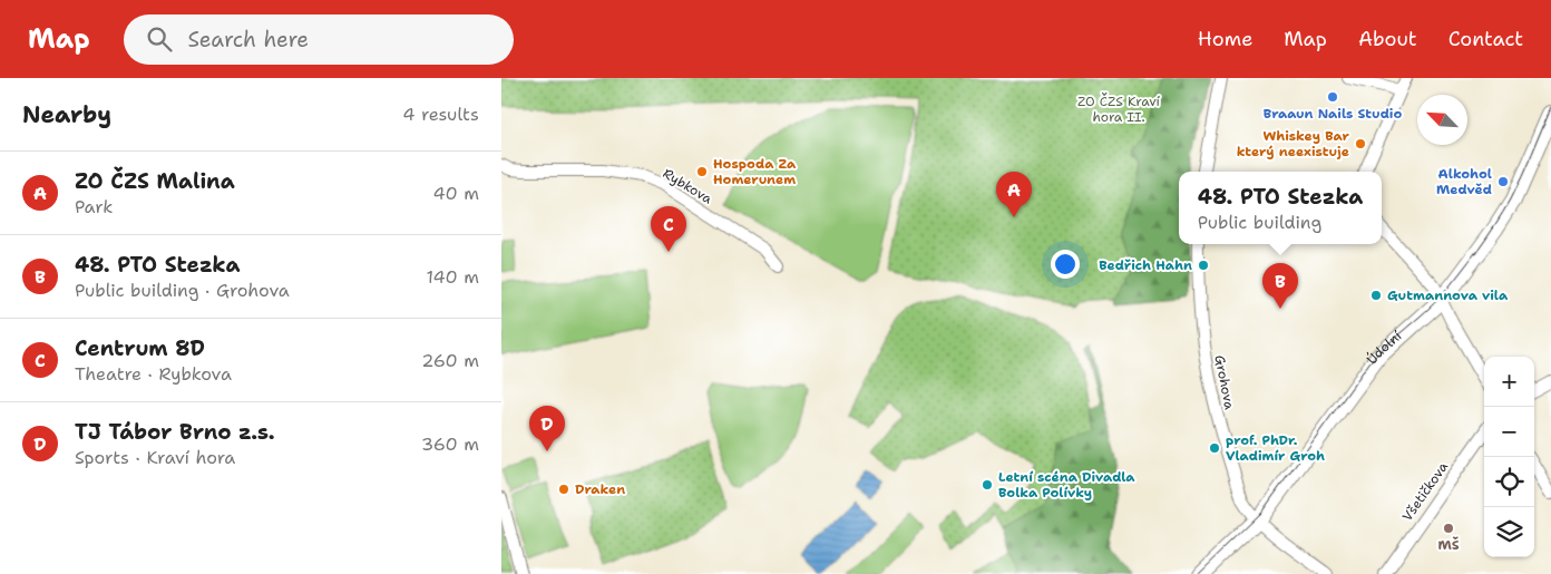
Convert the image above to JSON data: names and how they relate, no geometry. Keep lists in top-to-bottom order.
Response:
{
  "streets": {
    "street": [
      "Rybkova",
      "Údolní",
      "Grohova",
      "Všetičkova"
    ]
  },
  "crossings": [
    ["Údolní", "Grohova"]
  ],
  "parks": ["ZO ČZS Kraví hora II."],
  "places": [
    "Braaun Nails Studio",
    "Whiskey Bar který neexistuje",
    "Hospoda Za Homerunem",
    "Alkohol Medvěd",
    "Bedřich Hahn",
    "Gutmannova vila",
    "prof. PhDr. Vladimír Groh",
    "Letní scéna Divadla Bolka Polívky",
    "Draken",
    "MŠ"
  ],
  "north": "top left",
  "page": {
    "header": "Map",
    "search": "Search here",
    "nav": [
      "Home",
      "Map",
      "About",
      "Contact"
    ],
    "heading": ["Nearby", "4 results"],
    "list": [
      {
        "mark": "A",
        "name": "ZO ČZS Malina",
        "note": "Park",
        "value": "40 m"
      },
      {
        "mark": "B",
        "name": "48. PTO Stezka",
        "note": "Public building · Grohova",
        "value": "140 m"
      },
      {
        "mark": "C",
        "name": "Centrum 8D",
        "note": "Theatre · Rybkova",
        "value": "260 m"
      },
      {
        "mark": "D",
        "name": "TJ Tábor Brno z.s.",
        "note": "Sports · Kraví hora",
        "value": "360 m"
      }
    ],
    "pins": [
      "A",
      "C",
      "B",
      "D"
    ],
    "popup": ["48. PTO Stezka", "Public building"],
    "map_buttons": ["+", "−"]
  }
}
